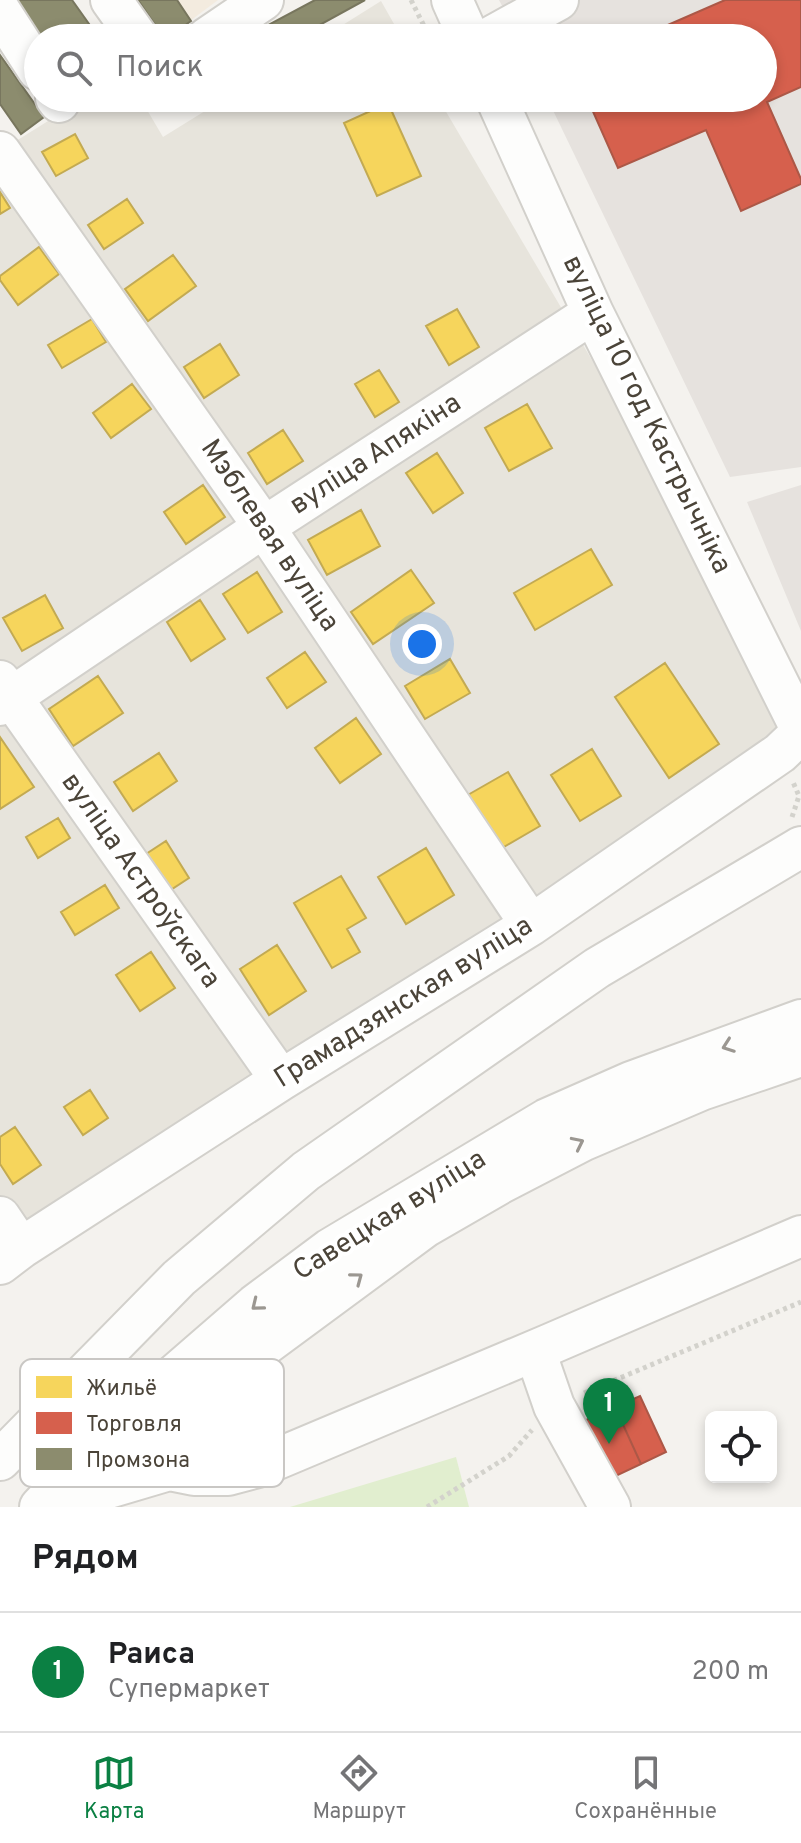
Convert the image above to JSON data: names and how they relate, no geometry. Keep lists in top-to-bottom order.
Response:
{
  "streets": {
    "street": [
      "вуліца 10 год Кастрычніка",
      "вуліца Апякіна",
      "Мэблевая вуліца",
      "вуліца Астроўскага",
      "Грамадзянская вуліца",
      "Савецкая вуліца"
    ]
  },
  "crossings": [
    ["вуліца 10 год Кастрычніка", "вуліца Апякіна"],
    ["вуліца 10 год Кастрычніка", "Грамадзянская вуліца"],
    ["вуліца Апякіна", "Мэблевая вуліца"],
    ["вуліца Апякіна", "вуліца Астроўскага"],
    ["Мэблевая вуліца", "Грамадзянская вуліца"],
    ["вуліца Астроўскага", "Грамадзянская вуліца"]
  ],
  "legend": ["Жильё", "Торговля", "Промзона"],
  "page": {
    "search": "Поиск",
    "pins": "1",
    "heading": "Рядом",
    "list": [
      {
        "mark": "1",
        "name": "Раиса",
        "note": "Супермаркет",
        "value": "200 m"
      }
    ],
    "nav": ["Карта", "Маршрут", "Сохранённые"]
  }
}
